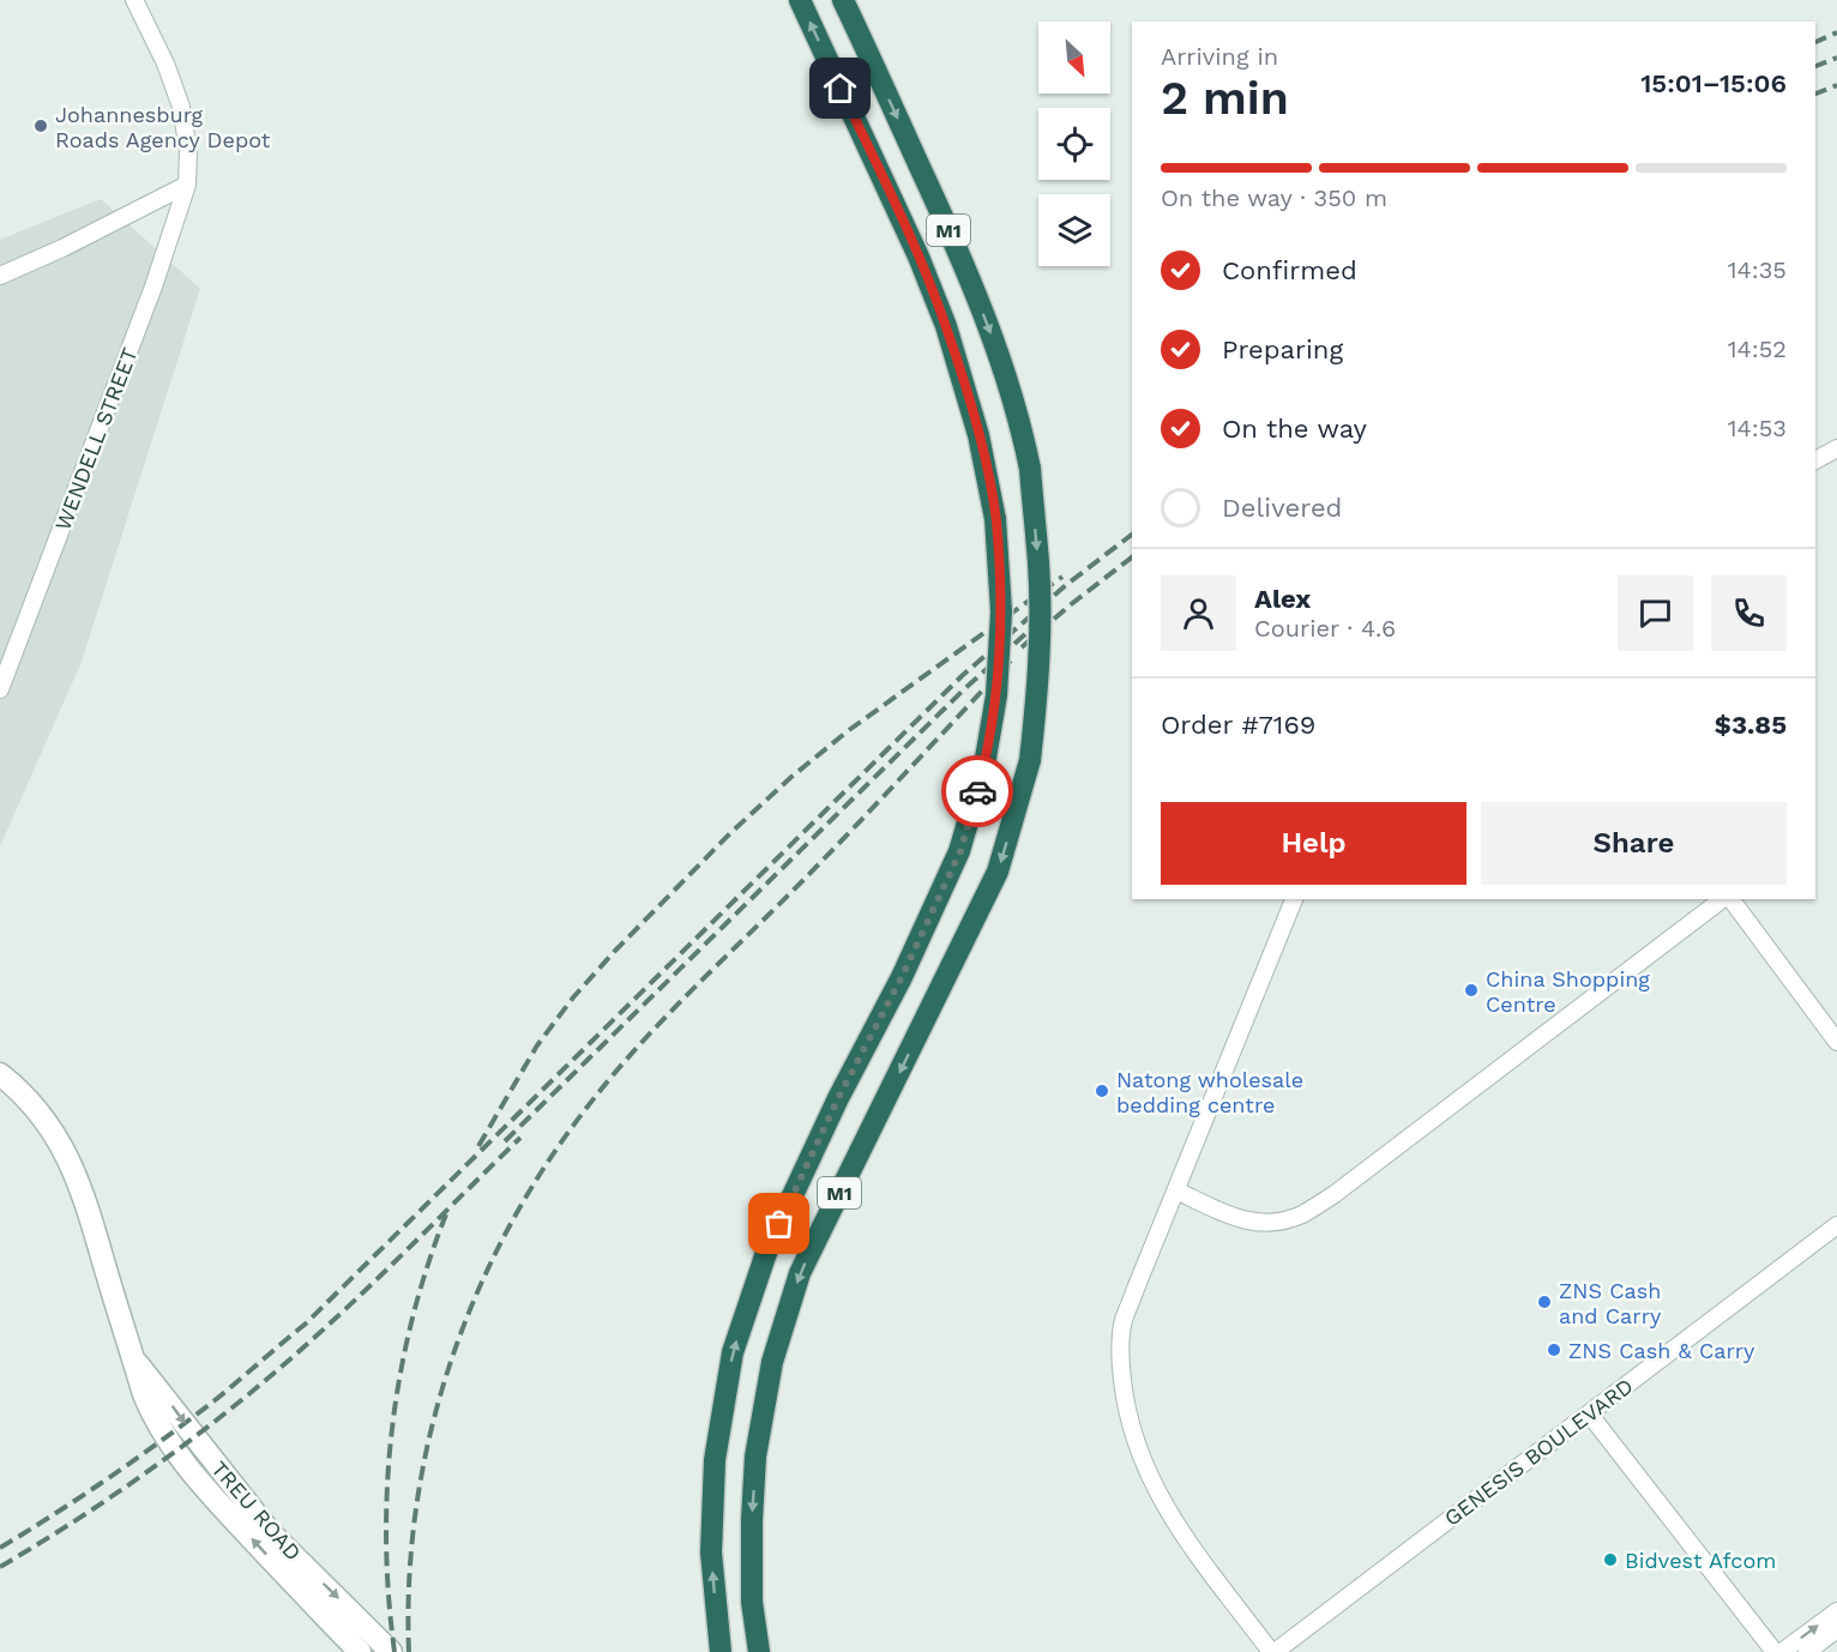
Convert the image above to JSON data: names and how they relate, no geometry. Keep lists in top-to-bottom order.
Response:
{
  "streets": {
    "highway": ["M1"],
    "street": ["WENDELL STREET", "GENESIS BOULEVARD", "TREU ROAD"]
  },
  "places": [
    "Johannesburg Roads Agency Depot",
    "China Shopping Centre",
    "Natong wholesale bedding centre",
    "ZNS Cash and Carry",
    "ZNS Cash & Carry",
    "Bidvest Afcom"
  ],
  "north": "bottom right",
  "page": {
    "heading": ["2 min", "Arriving in", "15:01–15:06"],
    "panel": [
      "Alex",
      "Courier · 4.6",
      "Order #7169",
      "$3.85"
    ],
    "bar": "On the way · 350 m",
    "list": [
      ["Confirmed", "14:35"],
      ["Preparing", "14:52"],
      ["On the way", "14:53"],
      "Delivered"
    ],
    "buttons": ["Help", "Share"]
  }
}
